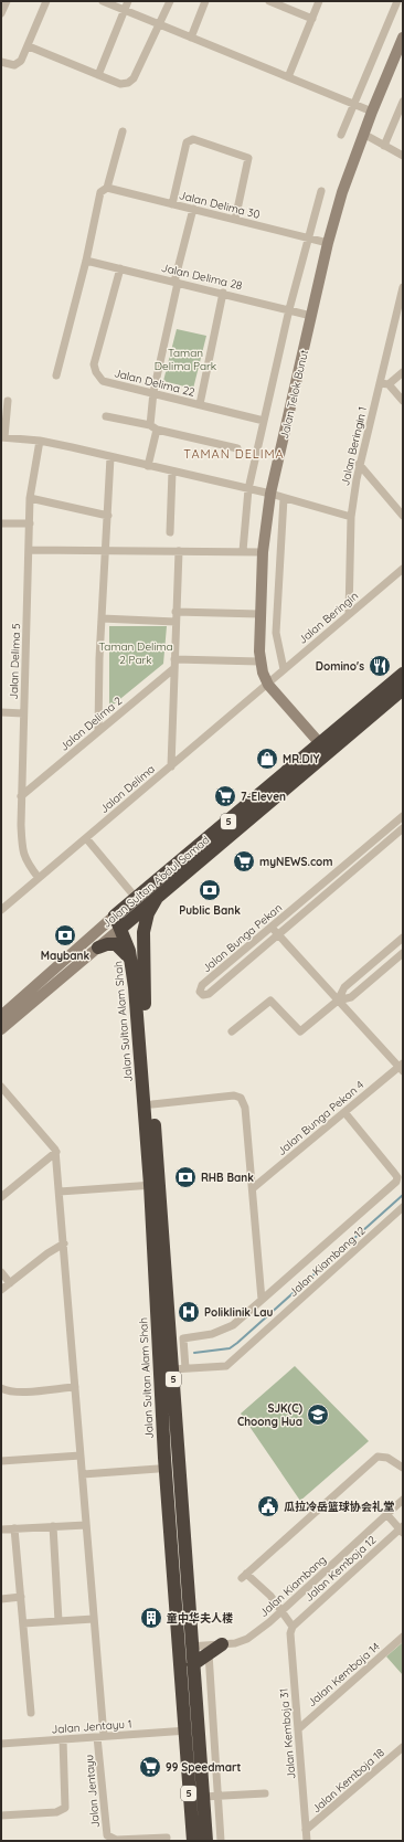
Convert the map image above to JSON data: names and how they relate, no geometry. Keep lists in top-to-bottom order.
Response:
{
  "streets": {
    "highway": ["5", "Jalan Sultan Abdul Samad", "Jalan Sultan Alam Shah"],
    "street": [
      "Jalan Delima 30",
      "Jalan Delima 28",
      "Jalan Delima 22",
      "Jalan Telok Bunut",
      "Jalan Beringin 1",
      "Jalan Beringin",
      "Jalan Delima 5",
      "Jalan Delima 2",
      "Jalan Delima",
      "Jalan Bunga Pekan",
      "Jalan Bunga Pekan 4",
      "Jalan Kiambang 12",
      "Jalan Kemboja 12",
      "Jalan Kiambang",
      "Jalan Kemboja 14",
      "Jalan Jentayu 1",
      "Jalan Kemboja 31",
      "Jalan Kemboja 18",
      "Jalan Jentayu"
    ]
  },
  "crossings": [
    ["Jalan Delima 30", "Jalan Telok Bunut"],
    ["Jalan Delima 28", "Jalan Delima 22"],
    ["Jalan Delima 28", "Jalan Telok Bunut"],
    ["Jalan Telok Bunut", "Jalan Beringin"],
    ["Jalan Telok Bunut", "Jalan Delima"],
    ["Jalan Telok Bunut", "5"],
    ["Jalan Telok Bunut", "Jalan Sultan Abdul Samad"],
    ["Jalan Beringin 1", "Jalan Beringin"],
    ["Jalan Beringin", "Jalan Delima"],
    ["Jalan Delima 5", "Jalan Delima 2"],
    ["Jalan Delima 5", "Jalan Delima"],
    ["5", "Jalan Sultan Abdul Samad"],
    ["5", "Jalan Sultan Alam Shah"],
    ["Jalan Sultan Abdul Samad", "Jalan Sultan Alam Shah"],
    ["Jalan Sultan Alam Shah", "Jalan Kiambang 12"],
    ["Jalan Sultan Alam Shah", "Jalan Kiambang"],
    ["Jalan Sultan Alam Shah", "Jalan Jentayu 1"],
    ["Jalan Kemboja 12", "Jalan Kemboja 31"],
    ["Jalan Kemboja 14", "Jalan Kemboja 31"],
    ["Jalan Jentayu 1", "Jalan Jentayu"],
    ["Jalan Kemboja 31", "Jalan Kemboja 18"]
  ],
  "districts": ["TAMAN DELIMA"],
  "parks": ["Taman Delima Park", "Taman Delima 2 Park"],
  "places": {
    "restaurant": ["Domino's"],
    "shop": ["MR.DIY"],
    "supermarket": ["7-Eleven", "myNEWS.com", "99 Speedmart"],
    "bank": ["Public Bank", "Maybank", "RHB Bank"],
    "hospital": ["Poliklinik Lau"],
    "school or university": ["SJK(C) Choong Hua"],
    "public building": ["瓜拉冷岳篮球协会礼堂"],
    "building": ["童中华夫人楼"]
  }
}
